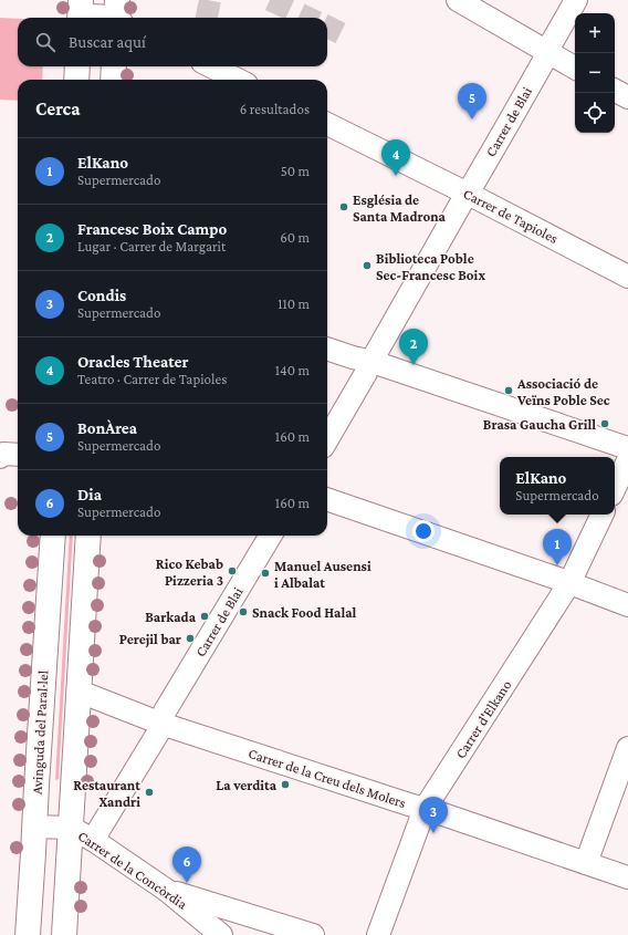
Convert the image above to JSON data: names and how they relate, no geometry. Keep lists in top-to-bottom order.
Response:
{
  "streets": {
    "main road": ["Avinguda del Paral·lel"],
    "street": [
      "Carrer de Blai",
      "Carrer de Tapioles",
      "Carrer d'Elkano",
      "Carrer de la Creu dels Molers",
      "Carrer de la Concòrdia"
    ]
  },
  "crossings": [
    ["Carrer de Blai", "Carrer de la Concòrdia"],
    ["Carrer d'Elkano", "Carrer de la Creu dels Molers"],
    ["Avinguda del Paral·lel", "Carrer de la Concòrdia"]
  ],
  "places": [
    "Església de Santa Madrona",
    "Biblioteca Poble Sec-Francesc Boix",
    "Associació de Veïns Poble Sec",
    "Brasa Gaucha Grill",
    "Rico Kebab Pizzeria 3",
    "Manuel Ausensi i Albalat",
    "Snack Food Halal",
    "Barkada",
    "Perejil bar",
    "La verdita",
    "Restaurant Xandri"
  ],
  "page": {
    "map_buttons": ["+", "−"],
    "search": "Buscar aquí",
    "heading": ["Cerca", "6 resultados"],
    "pins": [
      "5",
      "4",
      "2",
      "1",
      "3",
      "6"
    ],
    "list": [
      {
        "mark": "1",
        "name": "ElKano",
        "note": "Supermercado",
        "value": "50 m"
      },
      {
        "mark": "2",
        "name": "Francesc Boix Campo",
        "note": "Lugar · Carrer de Margarit",
        "value": "60 m"
      },
      {
        "mark": "3",
        "name": "Condis",
        "note": "Supermercado",
        "value": "110 m"
      },
      {
        "mark": "4",
        "name": "Oracles Theater",
        "note": "Teatro · Carrer de Tapioles",
        "value": "140 m"
      },
      {
        "mark": "5",
        "name": "BonÀrea",
        "note": "Supermercado",
        "value": "160 m"
      },
      {
        "mark": "6",
        "name": "Dia",
        "note": "Supermercado",
        "value": "160 m"
      }
    ],
    "popup": ["ElKano", "Supermercado"]
  }
}
